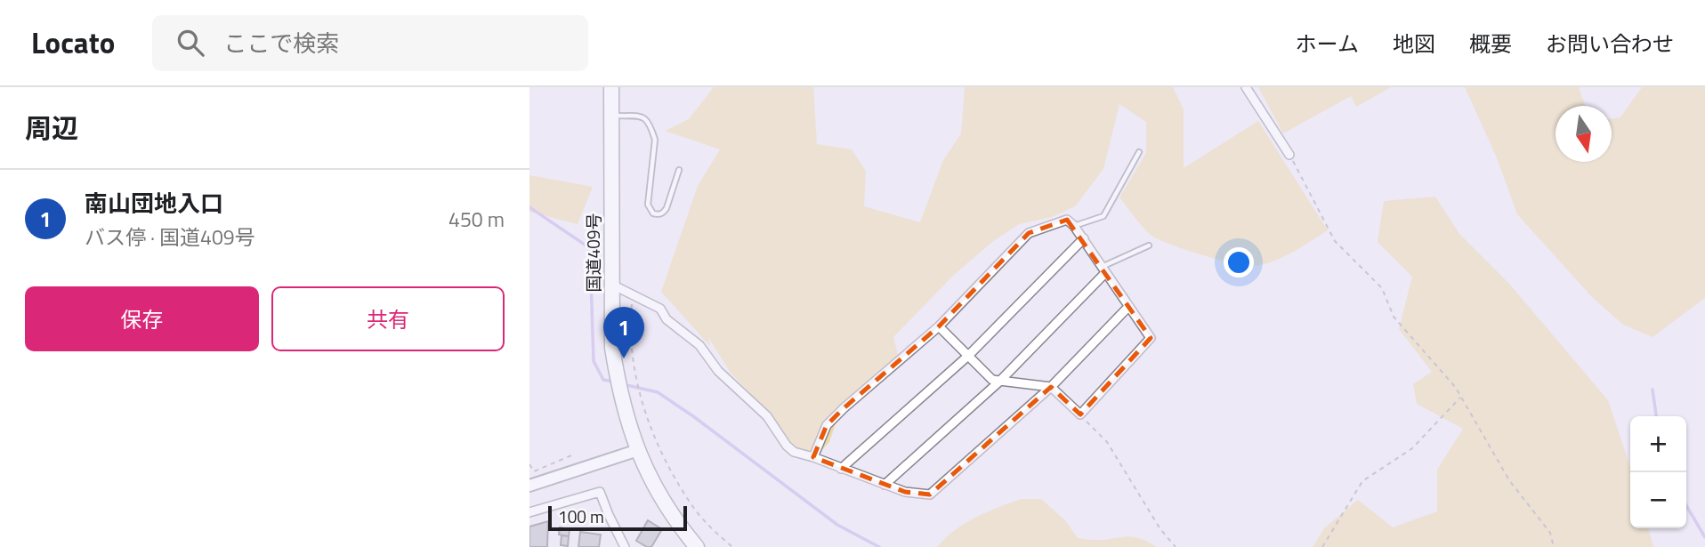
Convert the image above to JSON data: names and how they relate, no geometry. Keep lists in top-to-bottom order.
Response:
{
  "streets": {
    "highway": ["国道409号"]
  },
  "scale_bar": "100 m",
  "north": "bottom",
  "page": {
    "header": "Locato",
    "search": "ここで検索",
    "nav": [
      "ホーム",
      "地図",
      "概要",
      "お問い合わせ"
    ],
    "heading": "周辺",
    "list": [
      {
        "mark": "1",
        "name": "南山団地入口",
        "note": "バス停 · 国道409号",
        "value": "450 m"
      }
    ],
    "buttons": ["保存", "共有"],
    "pins": "1",
    "map_buttons": ["+", "−"],
    "scale": "100 m"
  }
}
